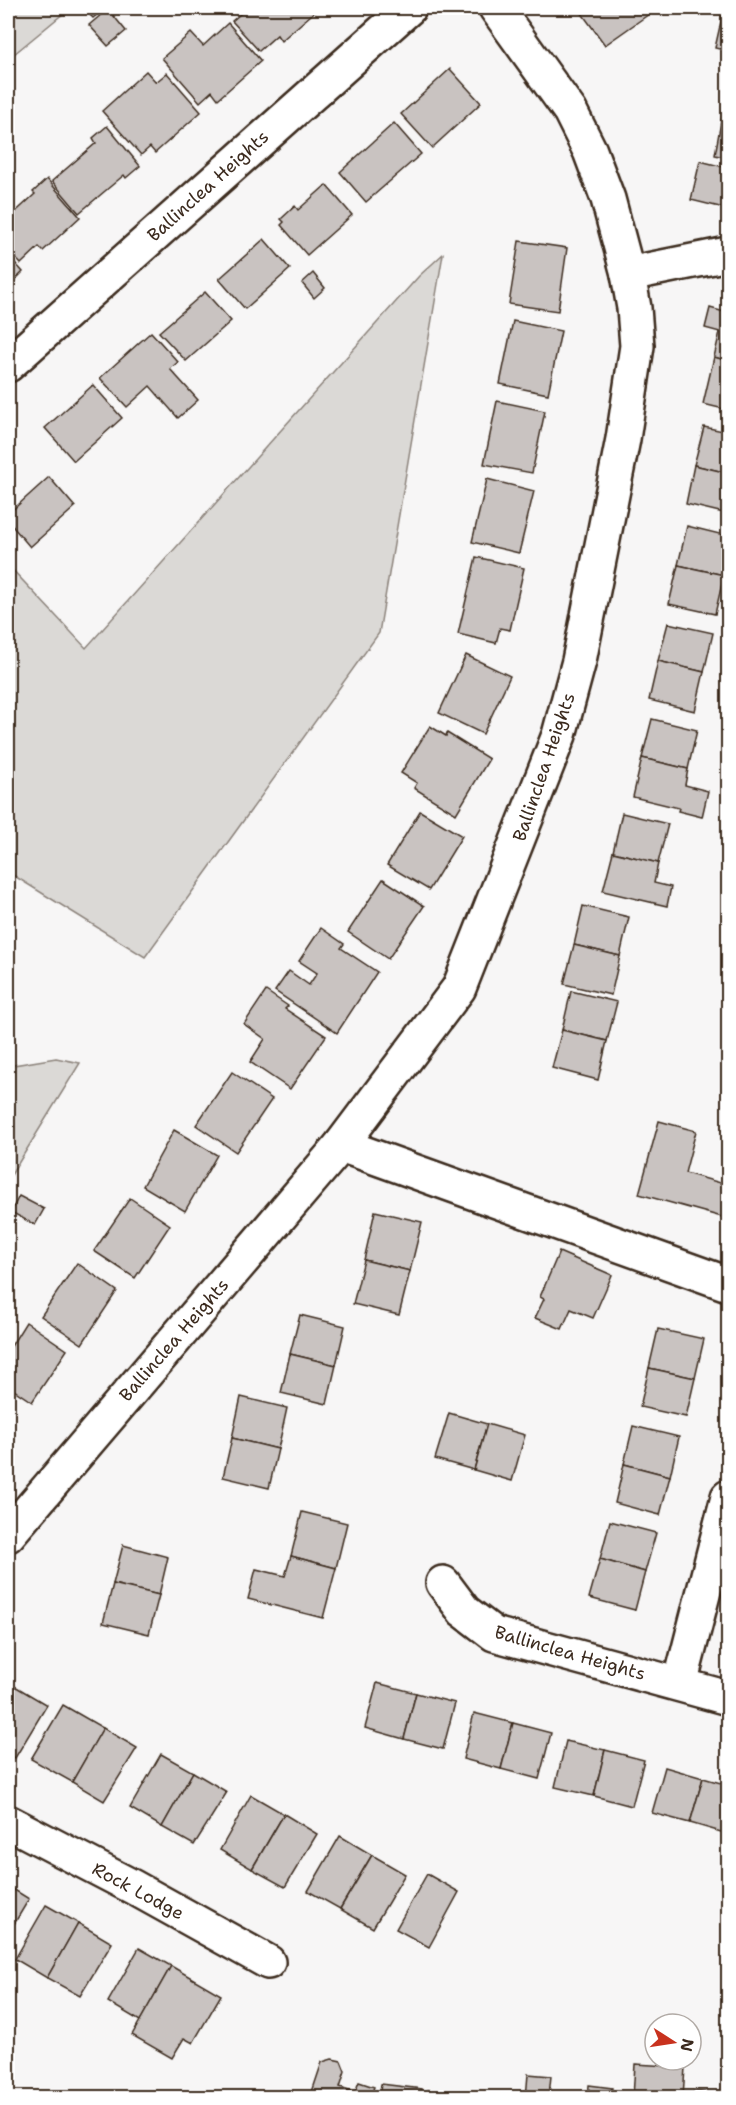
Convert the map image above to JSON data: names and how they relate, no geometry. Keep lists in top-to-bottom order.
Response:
{
  "streets": {
    "street": ["Ballinclea Heights", "Rock Lodge"]
  },
  "north": "right"
}
